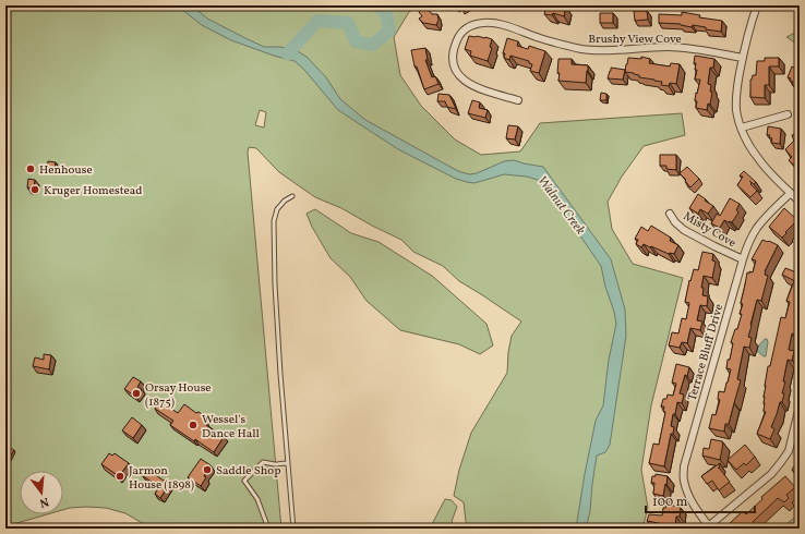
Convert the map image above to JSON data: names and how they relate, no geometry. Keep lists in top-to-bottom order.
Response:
{
  "streets": {
    "street": ["Brushy View Cove", "Misty Cove", "Terrace Bluff Drive"]
  },
  "crossings": [
    ["Misty Cove", "Terrace Bluff Drive"]
  ],
  "water": ["Walnut Creek"],
  "places": [
    "Henhouse",
    "Kruger Homestead",
    "Orsay House (1875)",
    "Wessel's Dance Hall",
    "Saddle Shop",
    "Jarmon House (1898)"
  ],
  "scale_bar": "100 m",
  "north": "bottom"
}
